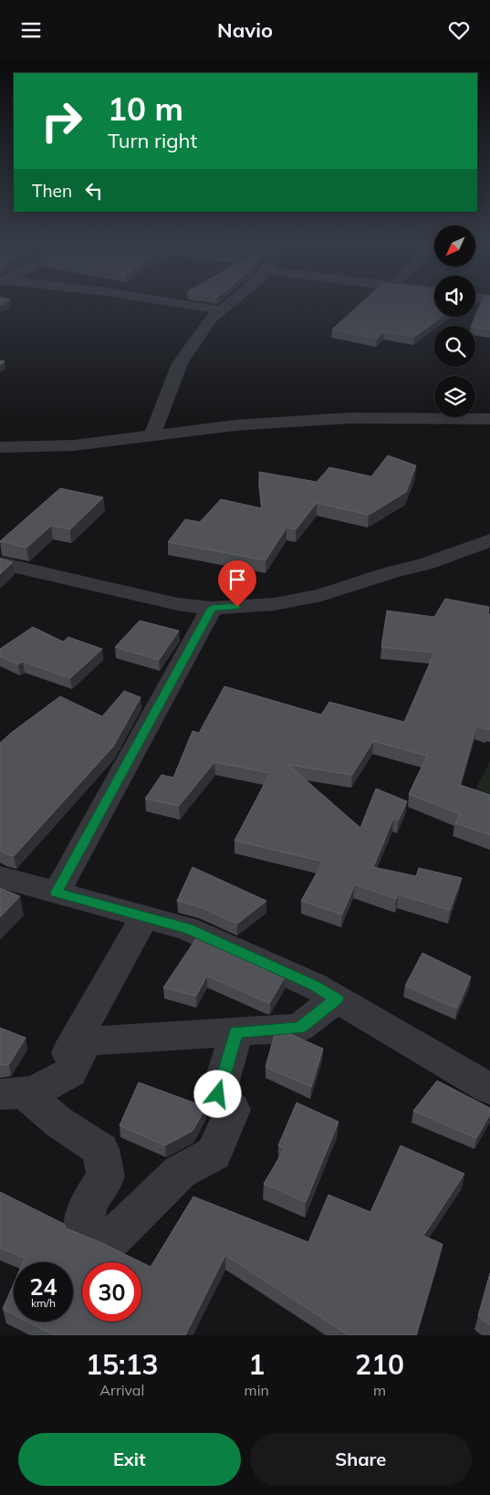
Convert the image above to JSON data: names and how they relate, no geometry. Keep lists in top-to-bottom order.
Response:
{
  "north": "bottom left",
  "page": {
    "header": "Navio",
    "turn": ["10 m", "Turn right"],
    "then": "Then",
    "speed": "24 km/h",
    "limit": "30",
    "eta": [
      "15:13",
      "Arrival",
      "1",
      "min",
      "210",
      "m"
    ],
    "buttons": ["Exit", "Share"]
  }
}
